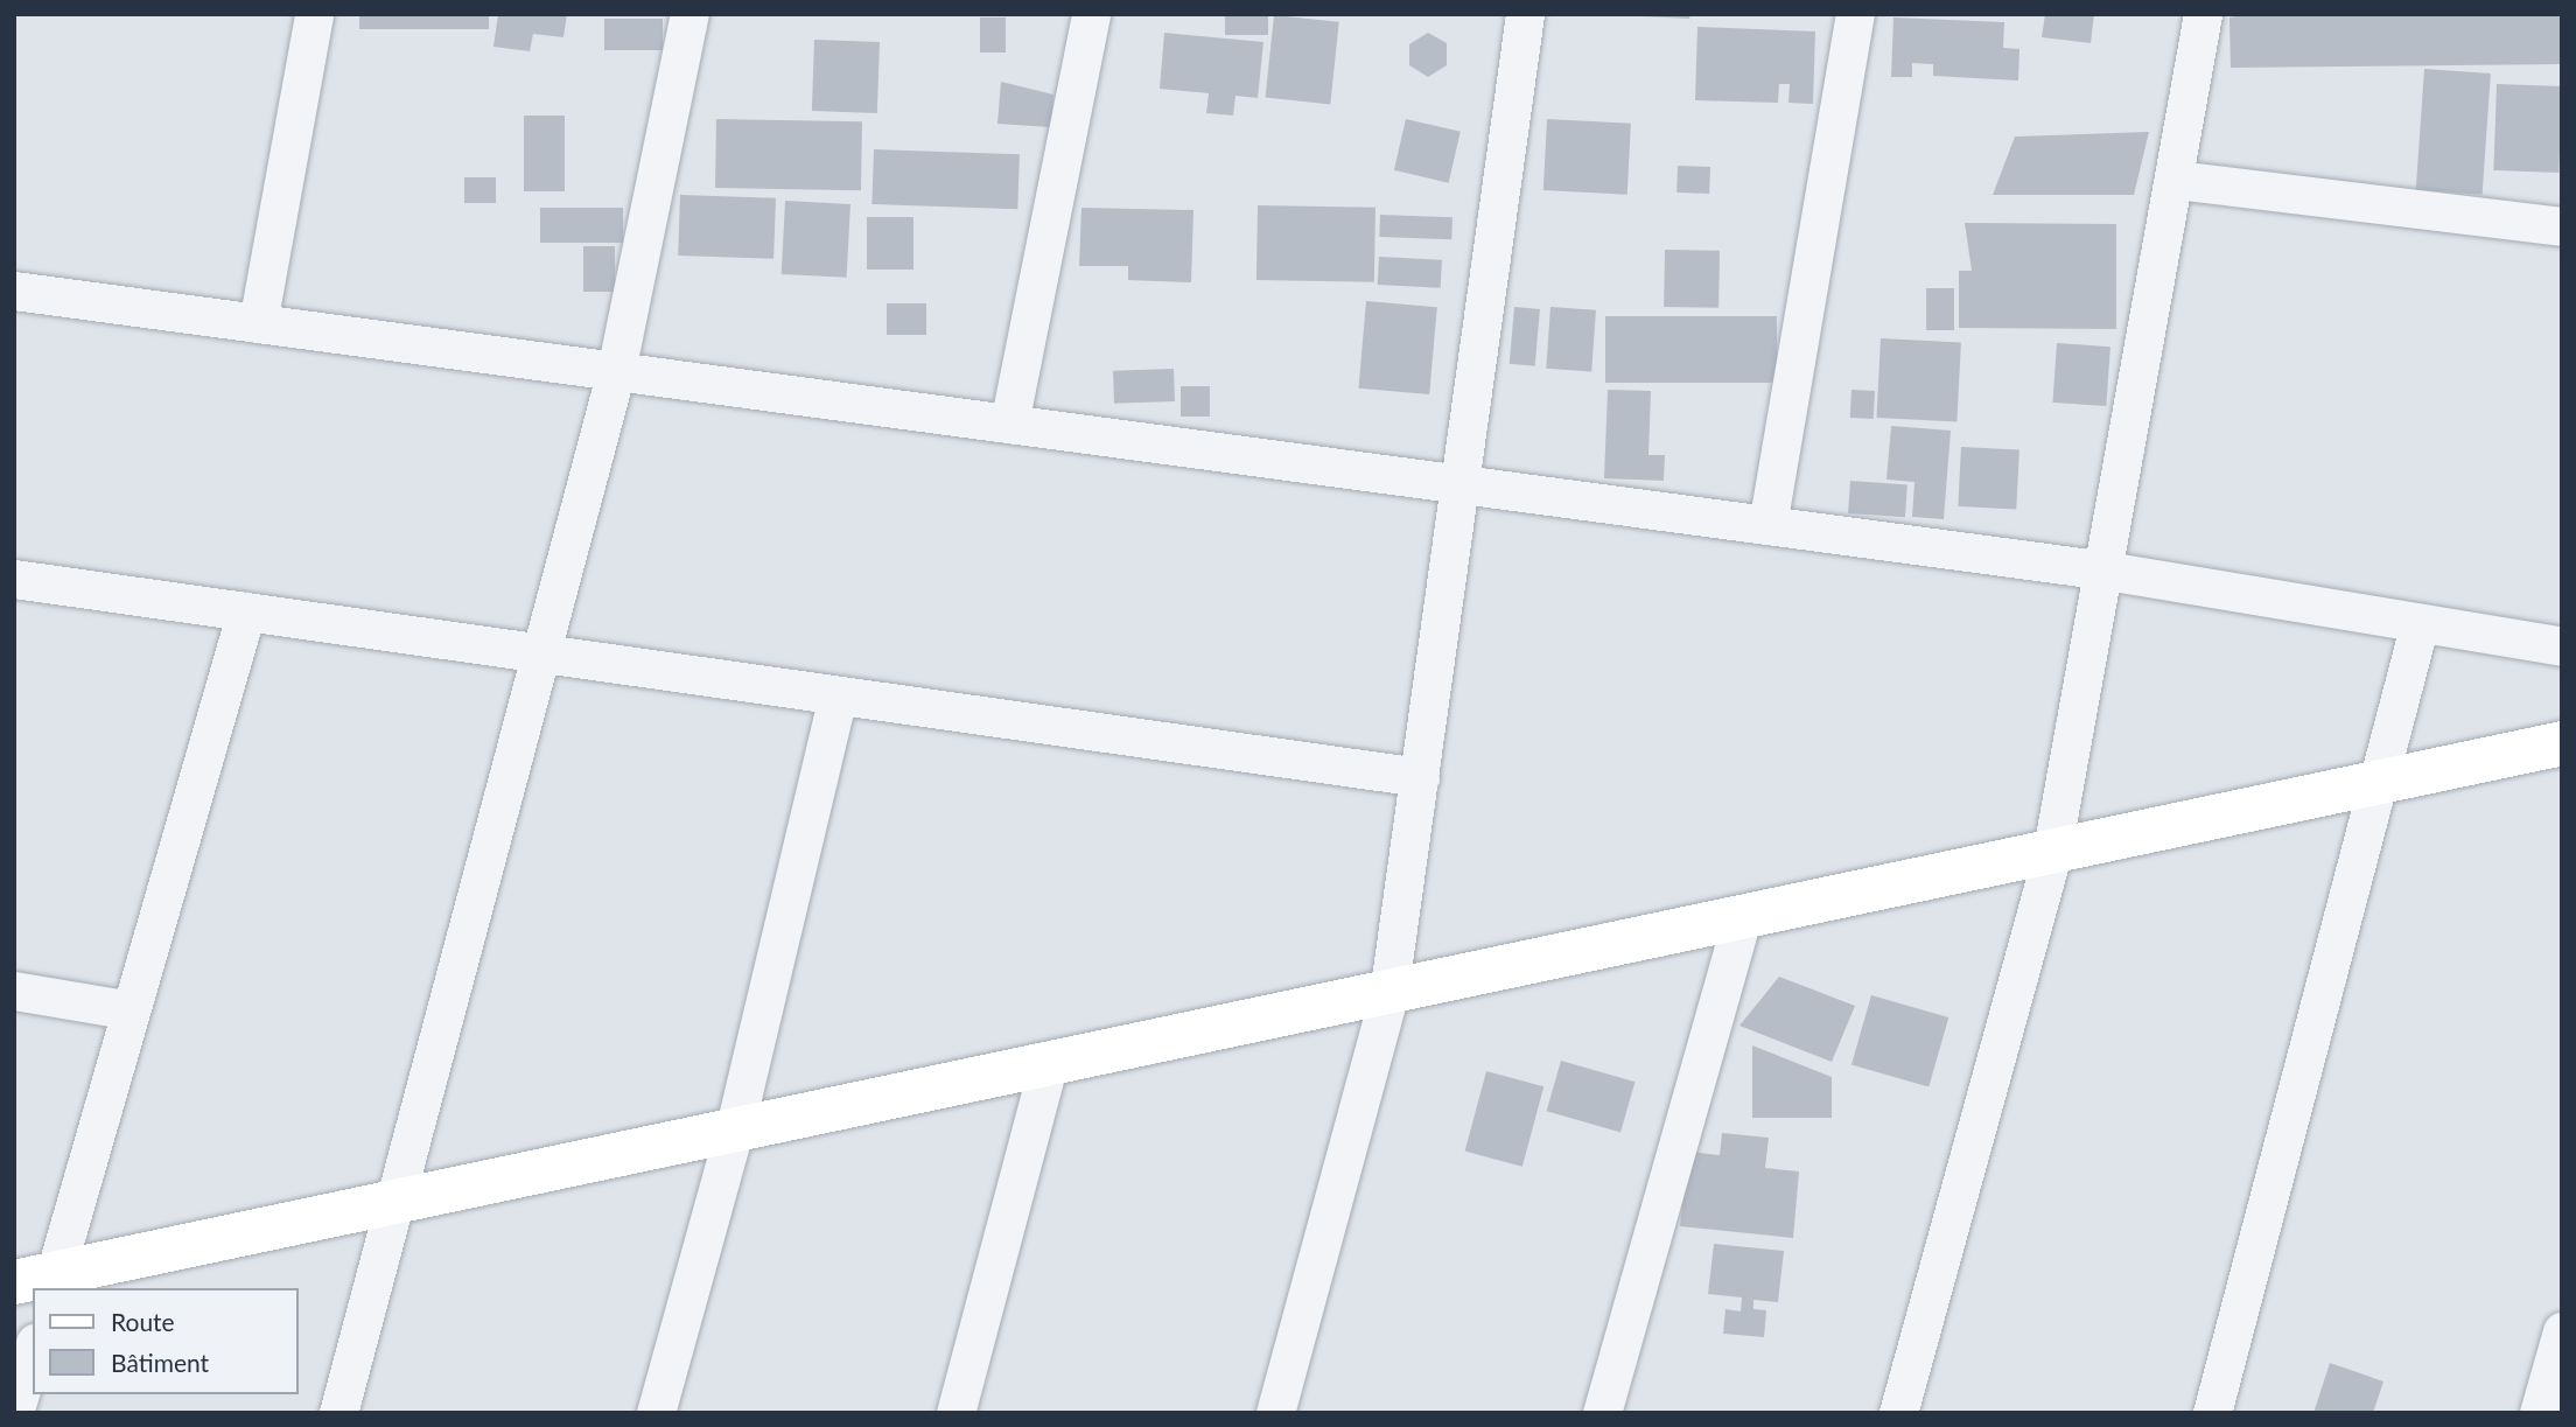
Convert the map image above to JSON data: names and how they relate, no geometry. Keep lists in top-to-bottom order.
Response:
{
  "legend": ["Route", "Bâtiment"]
}
